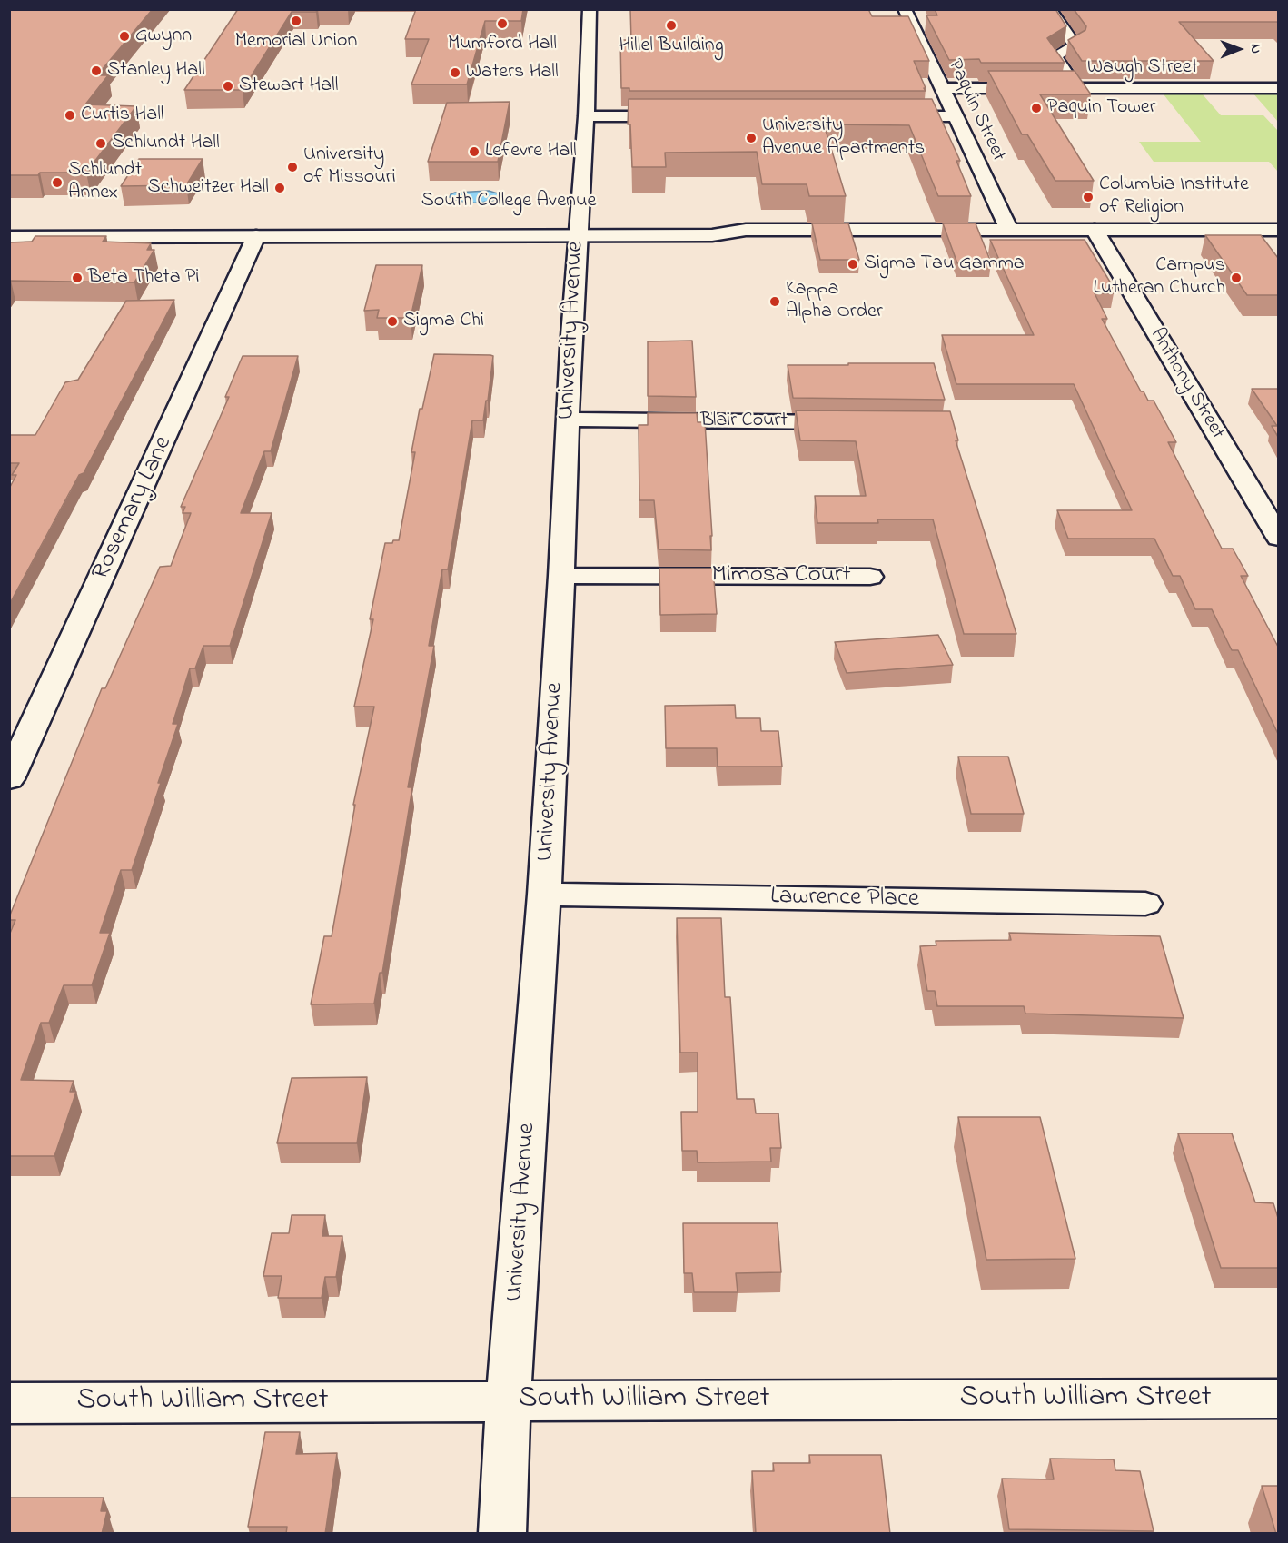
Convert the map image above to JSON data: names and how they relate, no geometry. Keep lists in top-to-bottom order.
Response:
{
  "streets": {
    "street": [
      "Waugh Street",
      "Paquin Street",
      "South College Avenue",
      "University Avenue",
      "Anthony Street",
      "Blair Court",
      "Rosemary Lane",
      "Mimosa Court",
      "Lawrence Place",
      "South William Street"
    ]
  },
  "crossings": [
    ["Waugh Street", "Paquin Street"],
    ["Paquin Street", "South College Avenue"],
    ["South College Avenue", "University Avenue"],
    ["South College Avenue", "Anthony Street"],
    ["South College Avenue", "Rosemary Lane"],
    ["University Avenue", "Blair Court"],
    ["University Avenue", "Mimosa Court"],
    ["University Avenue", "Lawrence Place"],
    ["University Avenue", "South William Street"]
  ],
  "places": [
    "Memorial Union",
    "Mumford Hall",
    "Hillel Building",
    "Gwynn",
    "Stanley Hall",
    "Waters Hall",
    "Stewart Hall",
    "Paquin Tower",
    "Curtis Hall",
    "University Avenue Apartments",
    "Schlundt Hall",
    "Lefevre Hall",
    "University of Missouri",
    "Schlundt Annex",
    "Schweitzer Hall",
    "Columbia Institute of Religion",
    "Sigma Tau Gamma",
    "Beta Theta Pi",
    "Campus Lutheran Church",
    "Kappa Alpha Order",
    "Sigma Chi"
  ],
  "north": "right"
}
